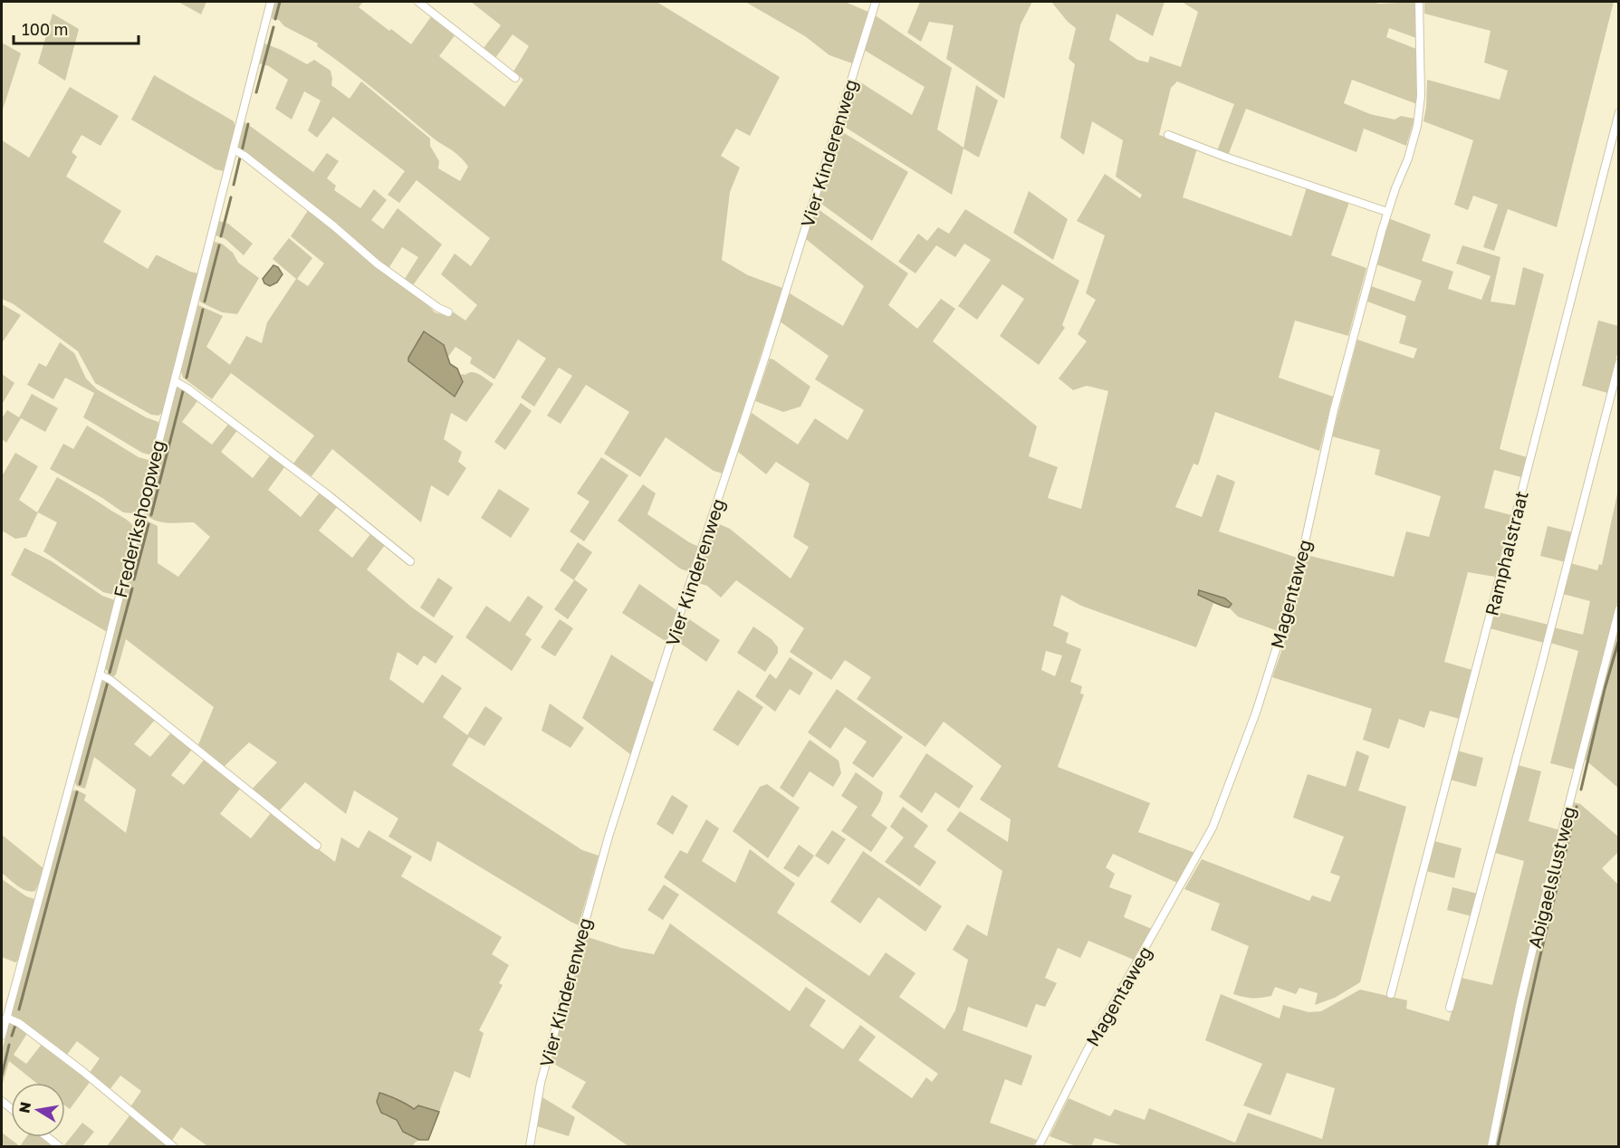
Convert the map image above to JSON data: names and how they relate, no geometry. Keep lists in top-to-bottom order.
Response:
{
  "streets": {
    "street": [
      "Vier Kinderenweg",
      "Frederikshoopweg",
      "Ramphalstraat",
      "Magentaweg",
      "Abigaelslustweg"
    ]
  },
  "scale_bar": "100 m",
  "north": "left"
}
